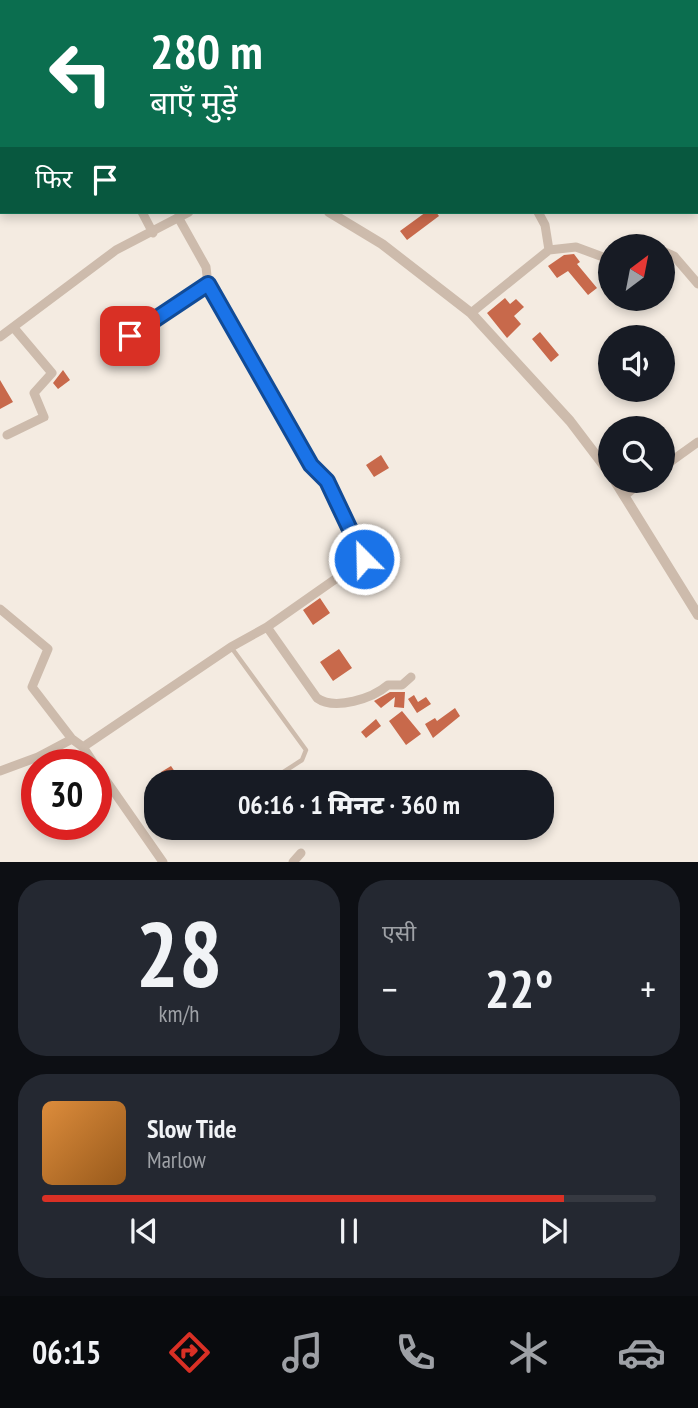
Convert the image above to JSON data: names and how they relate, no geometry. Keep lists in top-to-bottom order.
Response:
{
  "north": "top right",
  "page": {
    "turn": ["280 m", "बाएँ मुड़ें"],
    "then": "फिर",
    "limit": "30",
    "trip": "06:16 · 1 मिनट · 360 m",
    "tile": [
      ["28", "km/h"],
      "एसी"
    ],
    "heat": ["−", "22°", "+"],
    "song": ["Slow Tide", "Marlow"],
    "tabs": "06:15"
  }
}
